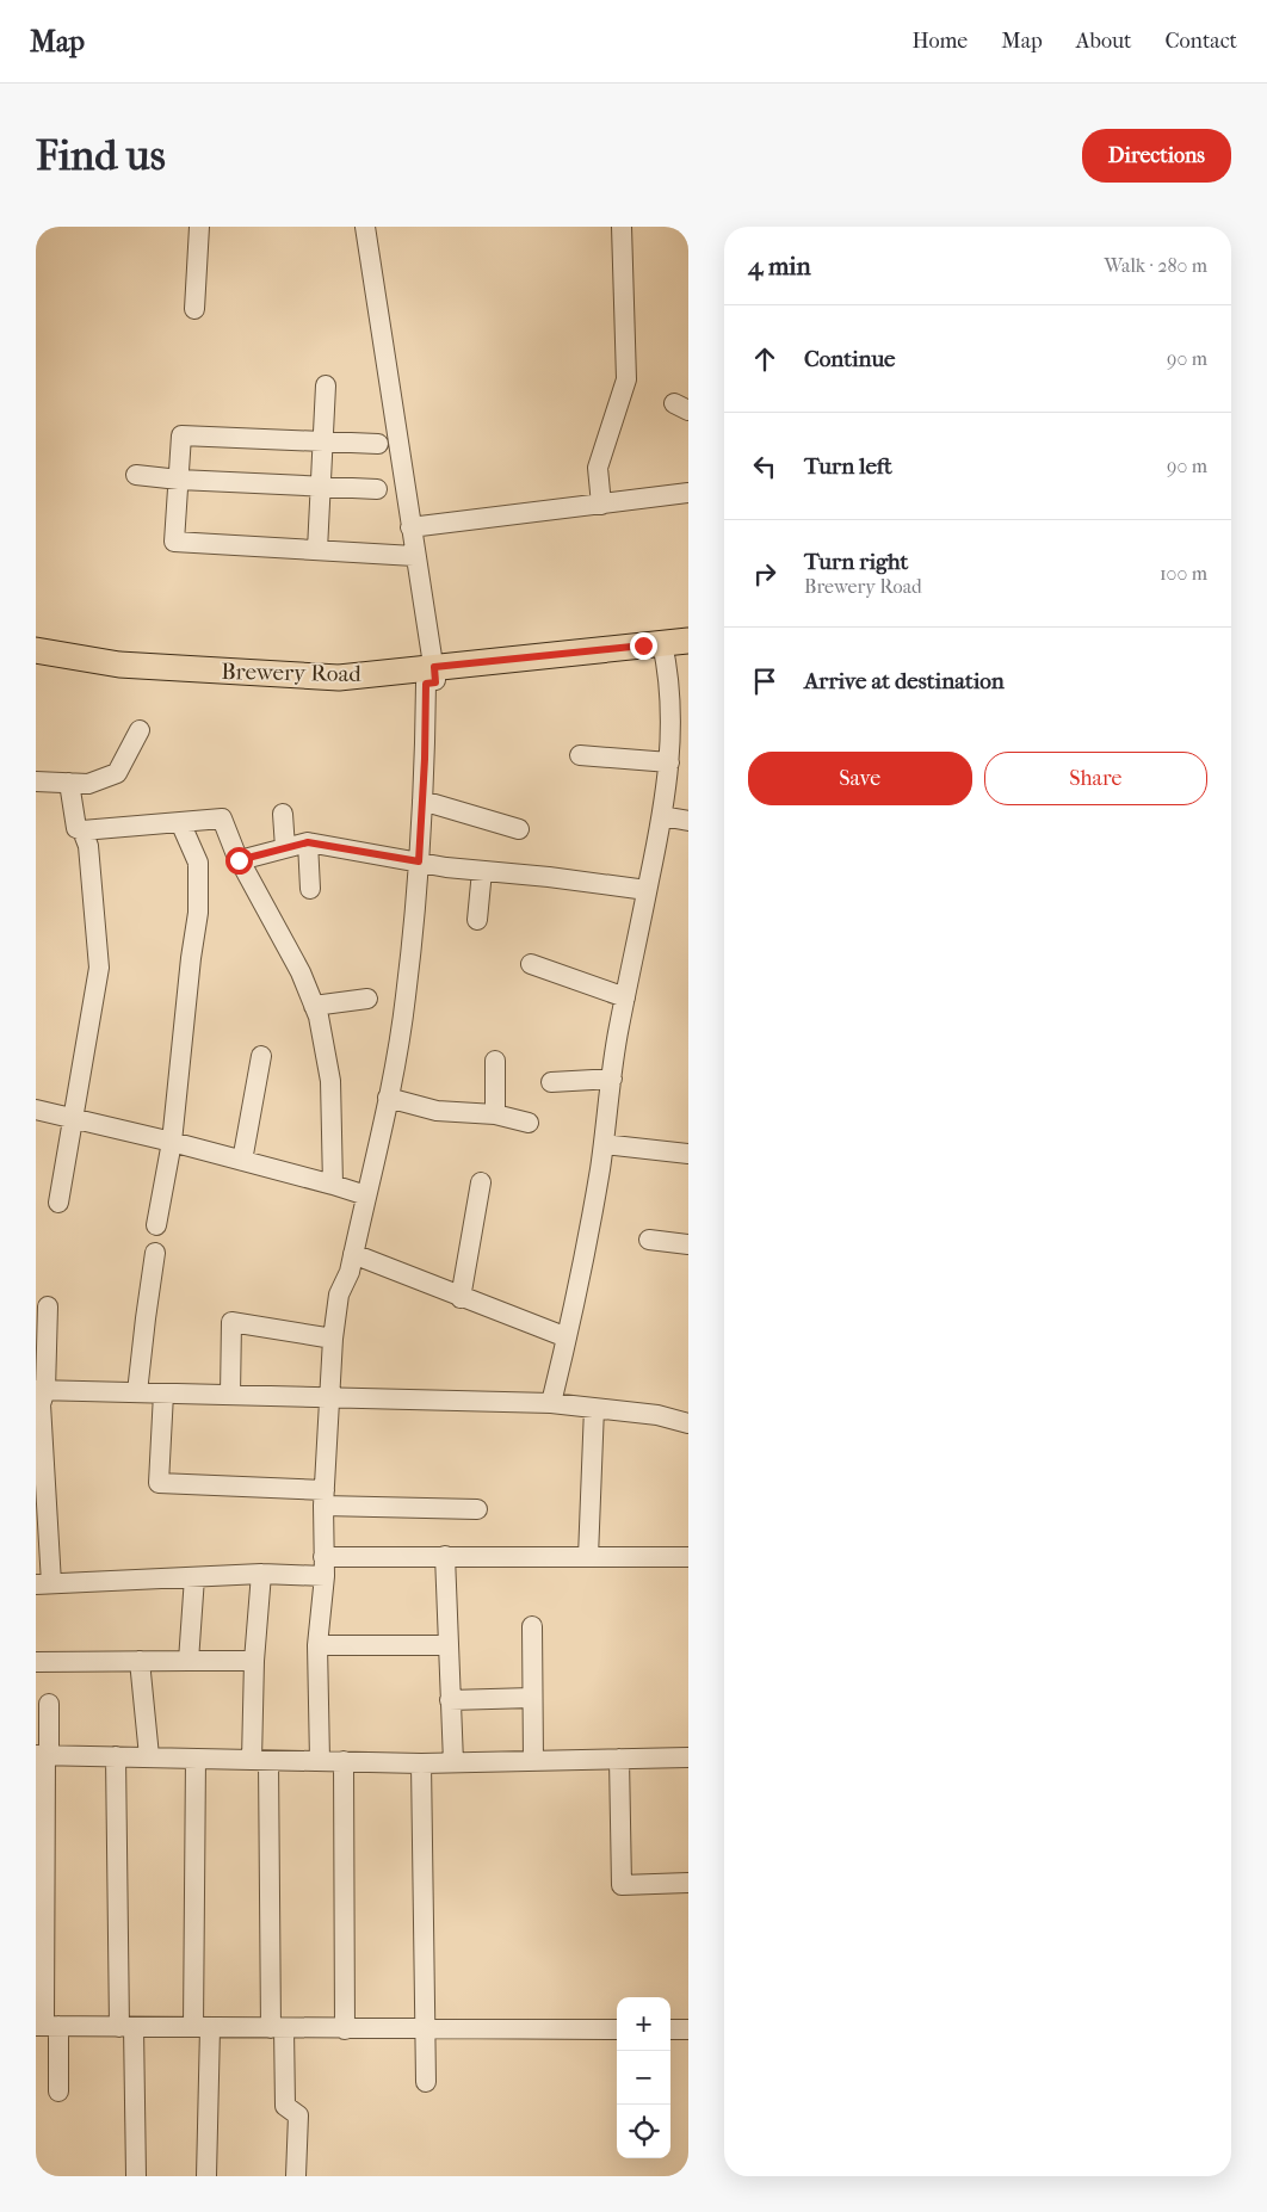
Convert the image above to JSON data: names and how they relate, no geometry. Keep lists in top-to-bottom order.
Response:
{
  "streets": {
    "main road": ["Brewery Road"]
  },
  "page": {
    "header": "Map",
    "nav": [
      "Home",
      "Map",
      "About",
      "Contact"
    ],
    "buttons": [
      "Directions",
      ["Save", "Share"]
    ],
    "title": "Find us",
    "heading": ["4 min", "Walk · 280 m"],
    "list": [
      ["Continue", "90 m"],
      ["Turn left", "90 m"],
      ["Turn right", "Brewery Road", "100 m"],
      "Arrive at destination"
    ],
    "map_buttons": ["+", "−"]
  }
}
